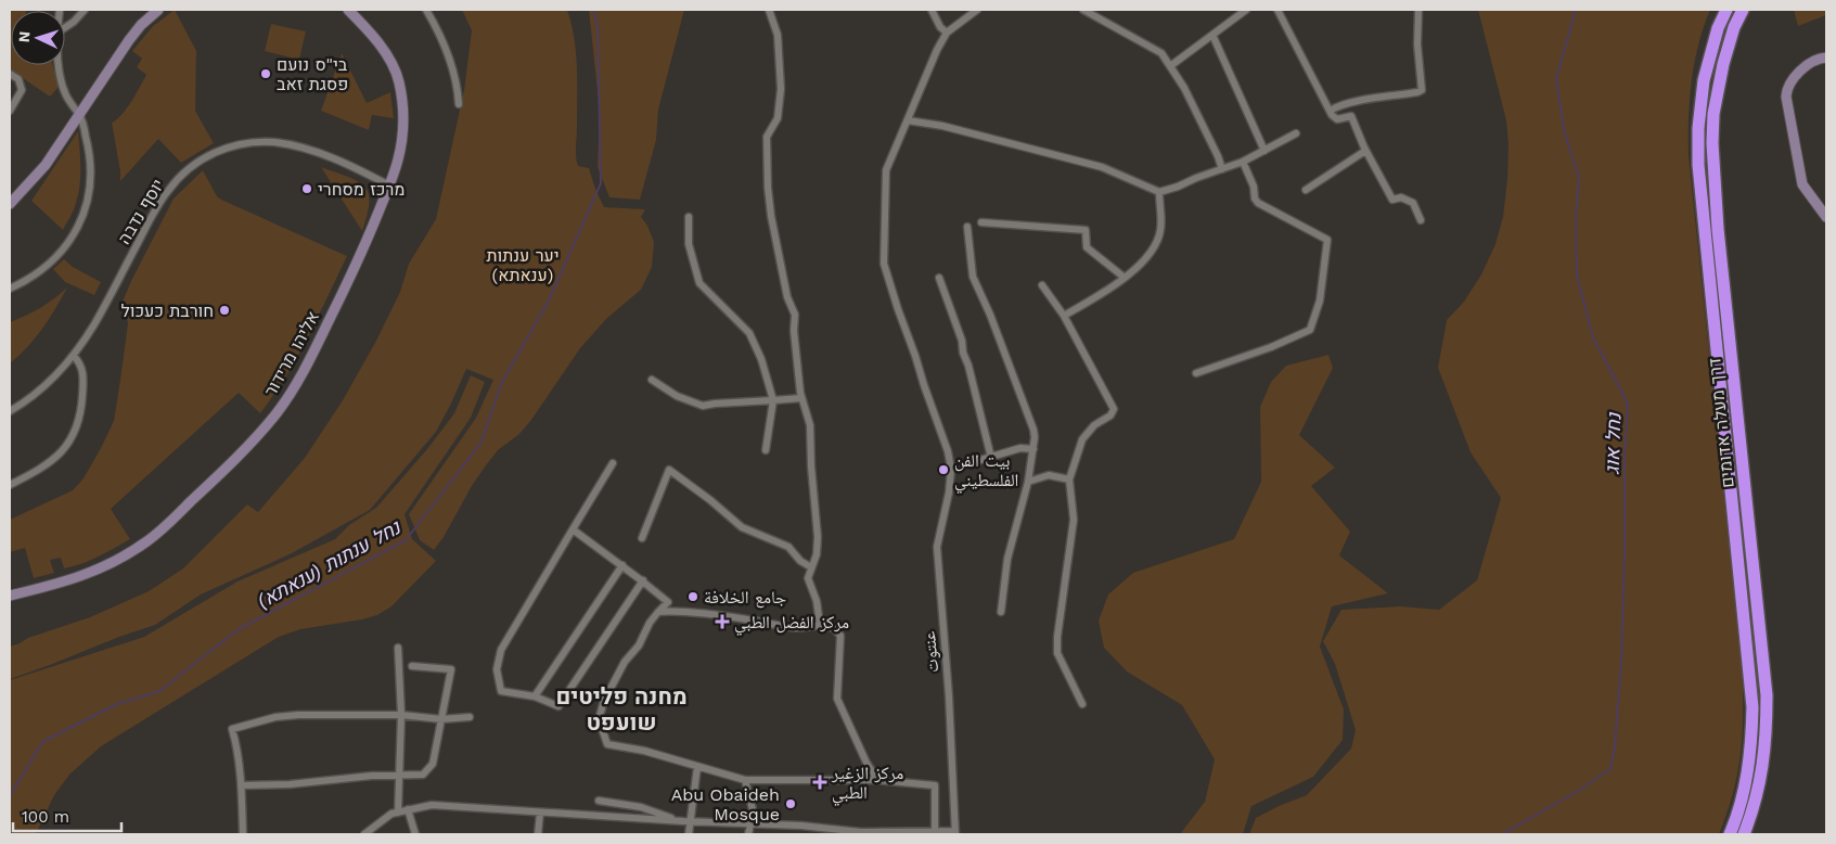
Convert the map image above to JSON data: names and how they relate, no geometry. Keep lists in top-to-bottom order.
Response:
{
  "streets": {
    "highway": ["דרך מעלה אדומים"],
    "street": ["יוסף נדבה", "אליהו מרידור", "عنتوت"]
  },
  "crossings": [
    ["יוסף נדבה", "אליהו מרידור"]
  ],
  "districts": ["מחנה פליטים שועפט"],
  "water": ["נחל אוג", "נחל ענתות (ענאתא)"],
  "parks": ["יער ענתות (ענאתא)"],
  "places": {
    "other": [
      "בי\"ס נועם פסגת זאב",
      "מרכז מסחרי",
      "חורבת כעכול",
      "بيت الفن الفلسطيني",
      "جامع الخلافة",
      "Abu Obaideh Mosque"
    ],
    "health": ["مركز الفضل الطبي", "مركز الزغير الطبي"]
  },
  "scale_bar": "100 m",
  "north": "left"
}
